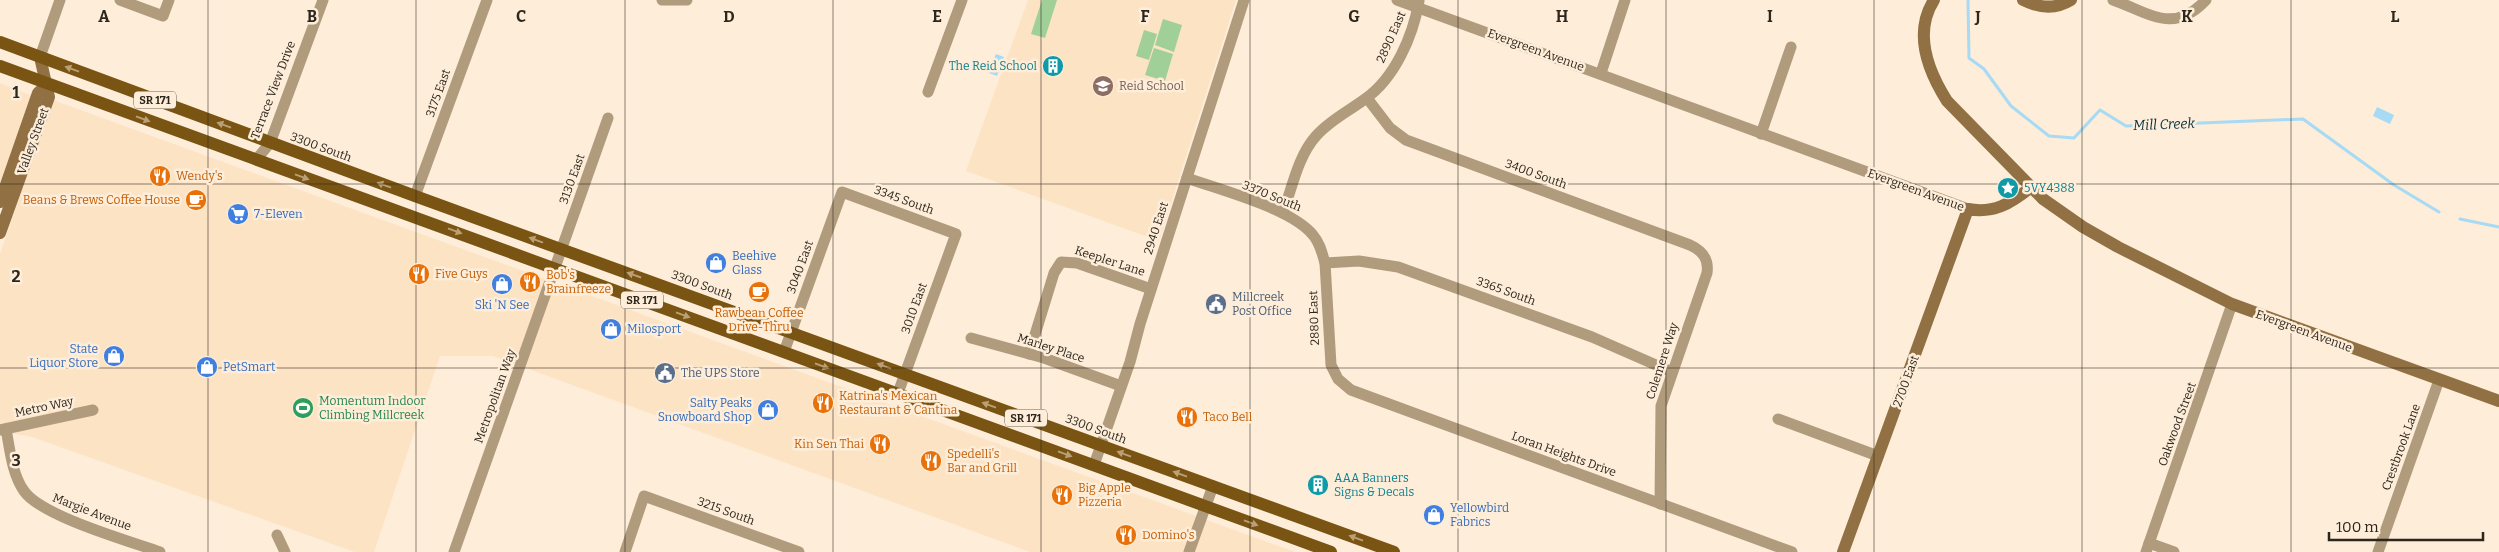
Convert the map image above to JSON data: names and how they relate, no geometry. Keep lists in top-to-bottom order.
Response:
{
  "streets": {
    "main road": ["SR 171", "3300 South"],
    "street": [
      "2890 East",
      "Evergreen Avenue",
      "Terrace View Drive",
      "3175 East",
      "Valley Street",
      "3400 South",
      "3130 East",
      "3370 South",
      "3345 South",
      "2940 East",
      "Keepler Lane",
      "3040 East",
      "3365 South",
      "3010 East",
      "2880 East",
      "Marley Place",
      "Colemere Way",
      "2700 East",
      "Metropolitan Way",
      "Metro Way",
      "Oakwood Street",
      "Crestbrook Lane",
      "Loran Heights Drive",
      "3215 South",
      "Margie Avenue"
    ]
  },
  "crossings": [
    ["2890 East", "Evergreen Avenue"],
    ["2890 East", "3400 South"],
    ["2890 East", "3370 South"],
    ["Evergreen Avenue", "2700 East"],
    ["Evergreen Avenue", "Oakwood Street"],
    ["Evergreen Avenue", "Crestbrook Lane"],
    ["Terrace View Drive", "SR 171"],
    ["Terrace View Drive", "3300 South"],
    ["3175 East", "3300 South"],
    ["SR 171", "Valley Street"],
    ["SR 171", "2940 East"],
    ["SR 171", "3040 East"],
    ["SR 171", "3010 East"],
    ["SR 171", "Metropolitan Way"],
    ["3300 South", "3130 East"],
    ["3300 South", "2940 East"],
    ["3300 South", "3040 East"],
    ["3300 South", "3010 East"],
    ["3300 South", "Metropolitan Way"],
    ["3400 South", "Colemere Way"],
    ["3130 East", "Metropolitan Way"],
    ["3370 South", "2940 East"],
    ["3370 South", "3365 South"],
    ["3370 South", "2880 East"],
    ["3345 South", "3040 East"],
    ["3345 South", "3010 East"],
    ["2940 East", "Keepler Lane"],
    ["2940 East", "Marley Place"],
    ["Keepler Lane", "Marley Place"],
    ["3365 South", "2880 East"],
    ["3365 South", "Colemere Way"],
    ["2880 East", "Loran Heights Drive"],
    ["Colemere Way", "Loran Heights Drive"],
    ["Metro Way", "Margie Avenue"]
  ],
  "water": ["Mill Creek"],
  "places": {
    "building": ["The Reid School", "AAA Banners Signs & Decals"],
    "school or university": ["Reid School"],
    "restaurant": [
      "Wendy's",
      "Five Guys",
      "Bob's Brainfreeze",
      "Katrina's Mexican Restaurant & Cantina",
      "Taco Bell",
      "Kin Sen Thai",
      "Spedelli's Bar and Grill",
      "Big Apple Pizzeria",
      "Domino's"
    ],
    "place": ["5VY4388"],
    "cafe": ["Beans & Brews Coffee House", "Rawbean Coffee Drive-Thru"],
    "supermarket": ["7-Eleven"],
    "shop": [
      "Beehive Glass",
      "Ski 'N See",
      "Milosport",
      "State Liquor Store",
      "PetSmart",
      "Salty Peaks Snowboard Shop",
      "Yellowbird Fabrics"
    ],
    "public building": ["Millcreek Post Office", "The UPS Store"],
    "sports": ["Momentum Indoor Climbing Millcreek"]
  },
  "scale_bar": "100 m",
  "grid": {
    "columns": [
      "A",
      "B",
      "C",
      "D",
      "E",
      "F",
      "G",
      "H",
      "I",
      "J",
      "K",
      "L"
    ],
    "rows": ["1", "2", "3"]
  }
}
